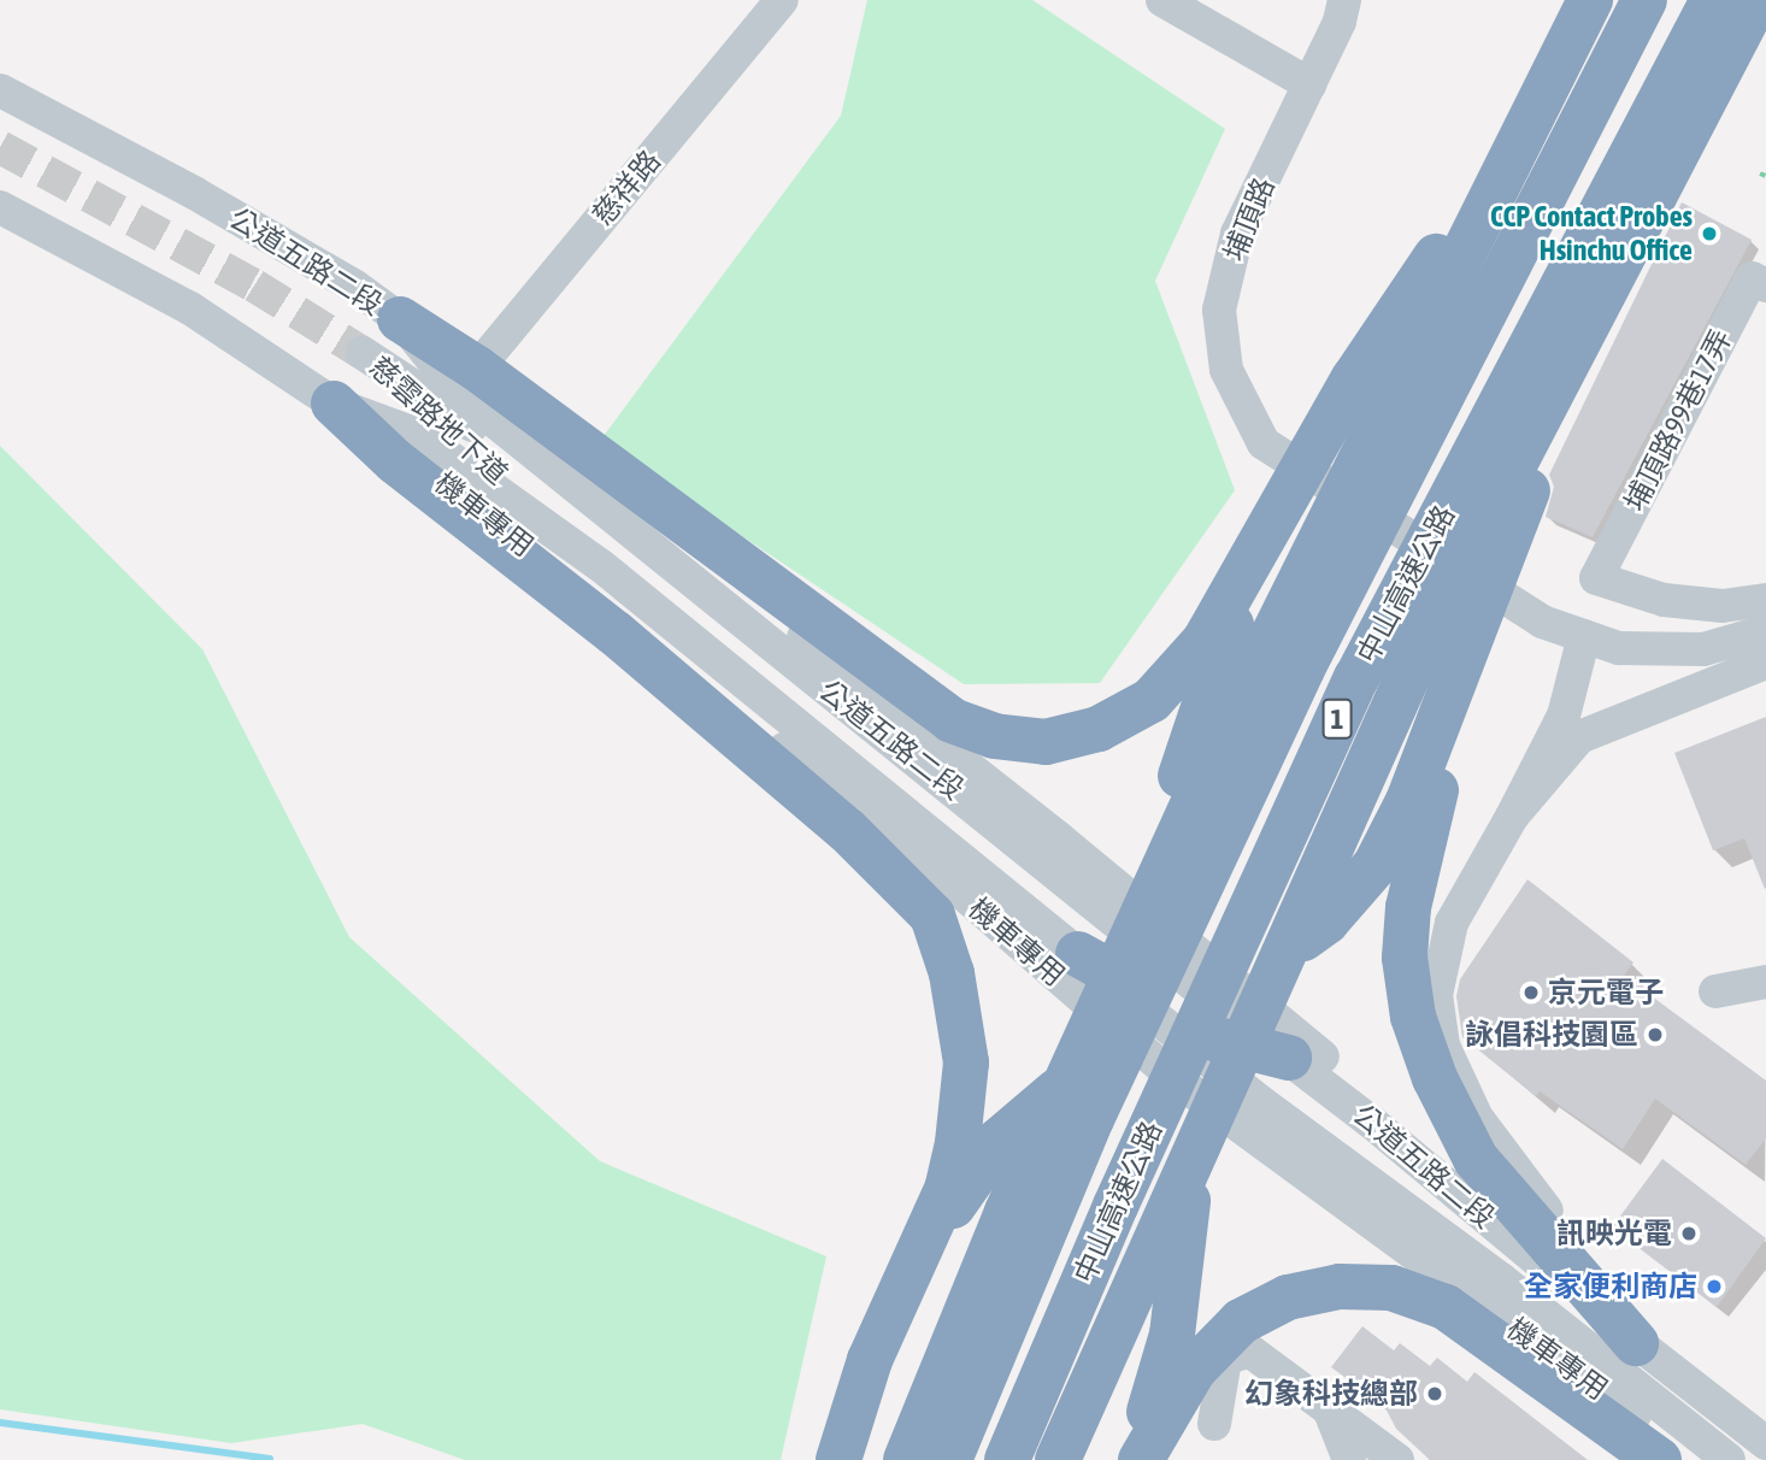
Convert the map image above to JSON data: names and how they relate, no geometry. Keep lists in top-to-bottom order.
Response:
{
  "streets": {
    "highway": ["中山高速公路", "1"],
    "street": [
      "慈祥路",
      "埔頂路",
      "公道五路二段",
      "慈雲路地下道",
      "埔頂路99巷17弄",
      "機車專用"
    ]
  },
  "crossings": [
    ["慈祥路", "機車專用"],
    ["公道五路二段", "慈雲路地下道"],
    ["公道五路二段", "機車專用"]
  ],
  "places": [
    "CCP Contact Probes Hsinchu Office",
    "京元電子",
    "詠倡科技園區",
    "訊映光電",
    "全家便利商店",
    "幻象科技總部"
  ]
}
